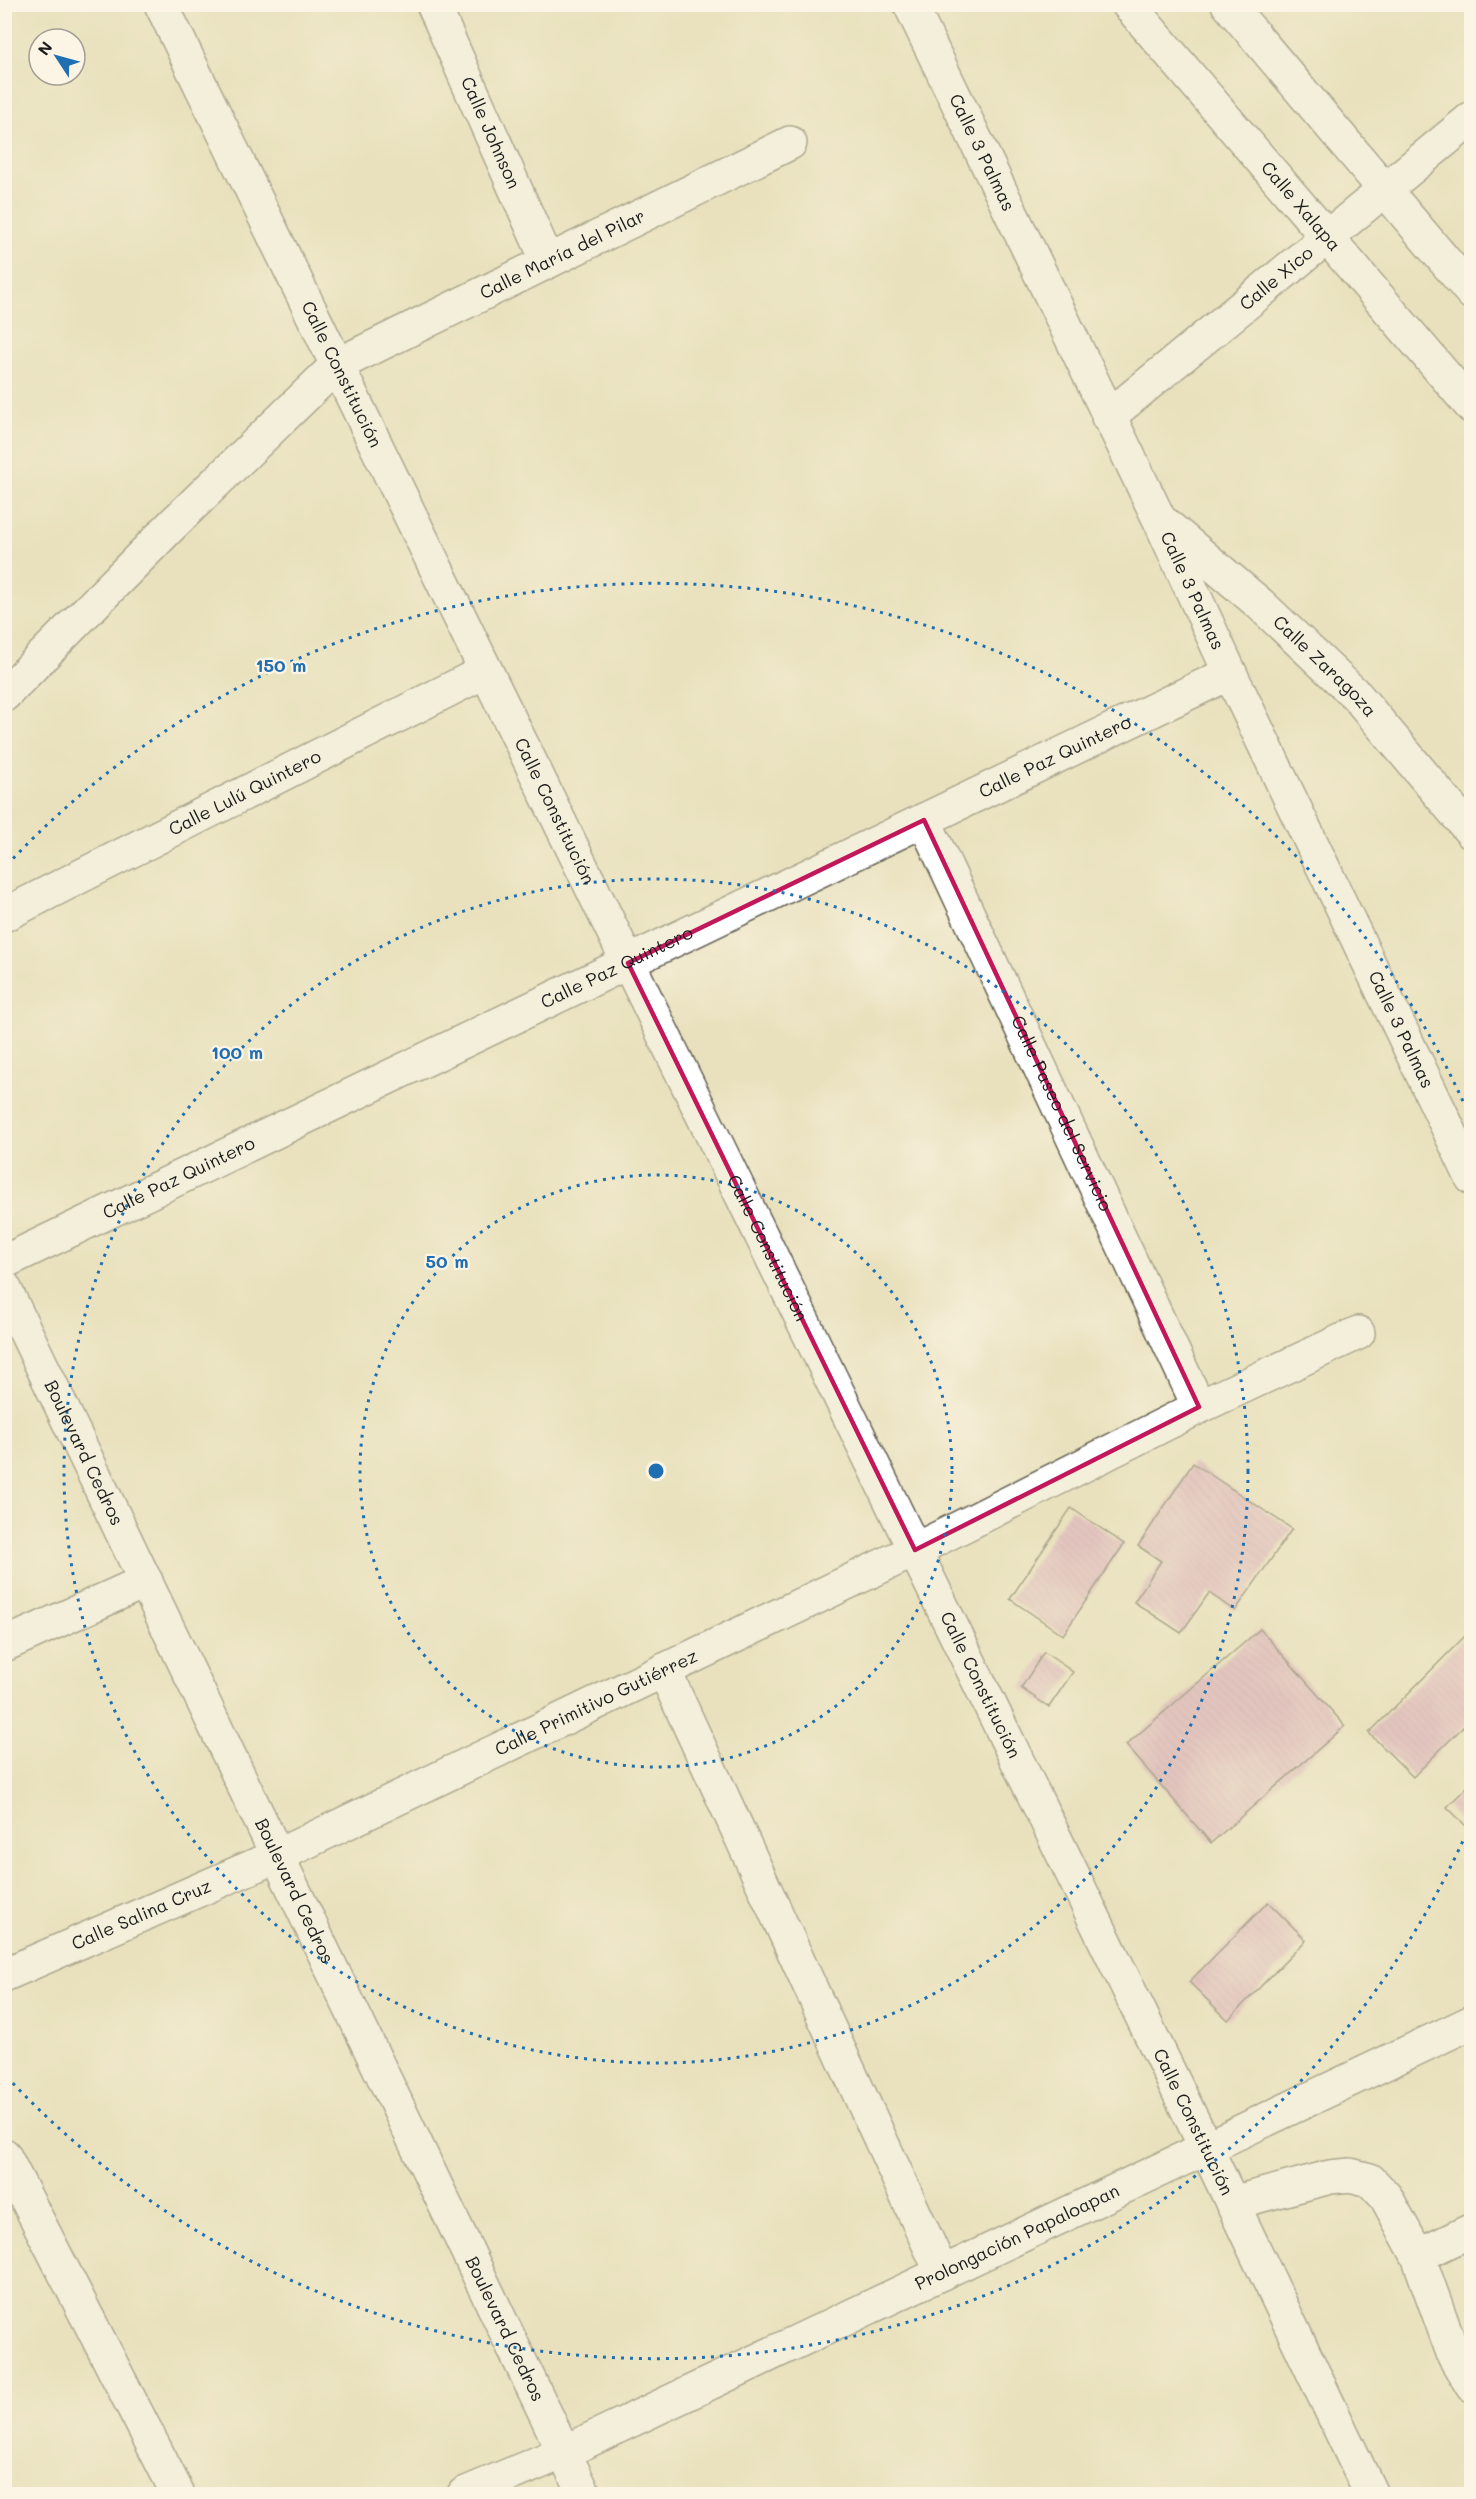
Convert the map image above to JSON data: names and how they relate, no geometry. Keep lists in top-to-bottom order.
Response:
{
  "streets": {
    "street": [
      "Calle Johnson",
      "Calle 3 Palmas",
      "Calle Xalapa",
      "Calle María del Pilar",
      "Calle Xico",
      "Calle Constitución",
      "Calle Zaragoza",
      "Calle Paz Quintero",
      "Calle Lulú Quintero",
      "Calle Paseo del Servicio",
      "Boulevard Cedros",
      "Calle Primitivo Gutiérrez",
      "Calle Salina Cruz",
      "Prolongación Papaloapan"
    ]
  },
  "crossings": [
    ["Calle Johnson", "Calle María del Pilar"],
    ["Calle 3 Palmas", "Calle Xico"],
    ["Calle 3 Palmas", "Calle Zaragoza"],
    ["Calle 3 Palmas", "Calle Paz Quintero"],
    ["Calle Xalapa", "Calle Xico"],
    ["Calle María del Pilar", "Calle Constitución"],
    ["Calle Constitución", "Calle Paz Quintero"],
    ["Calle Constitución", "Calle Lulú Quintero"],
    ["Calle Constitución", "Calle Primitivo Gutiérrez"],
    ["Calle Constitución", "Prolongación Papaloapan"],
    ["Calle Paz Quintero", "Calle Paseo del Servicio"],
    ["Calle Paseo del Servicio", "Calle Primitivo Gutiérrez"],
    ["Boulevard Cedros", "Calle Primitivo Gutiérrez"],
    ["Boulevard Cedros", "Calle Salina Cruz"],
    ["Boulevard Cedros", "Prolongación Papaloapan"],
    ["Calle Primitivo Gutiérrez", "Calle Salina Cruz"]
  ],
  "north": "top left",
  "rings": ["150 m", "100 m", "50 m"]
}
